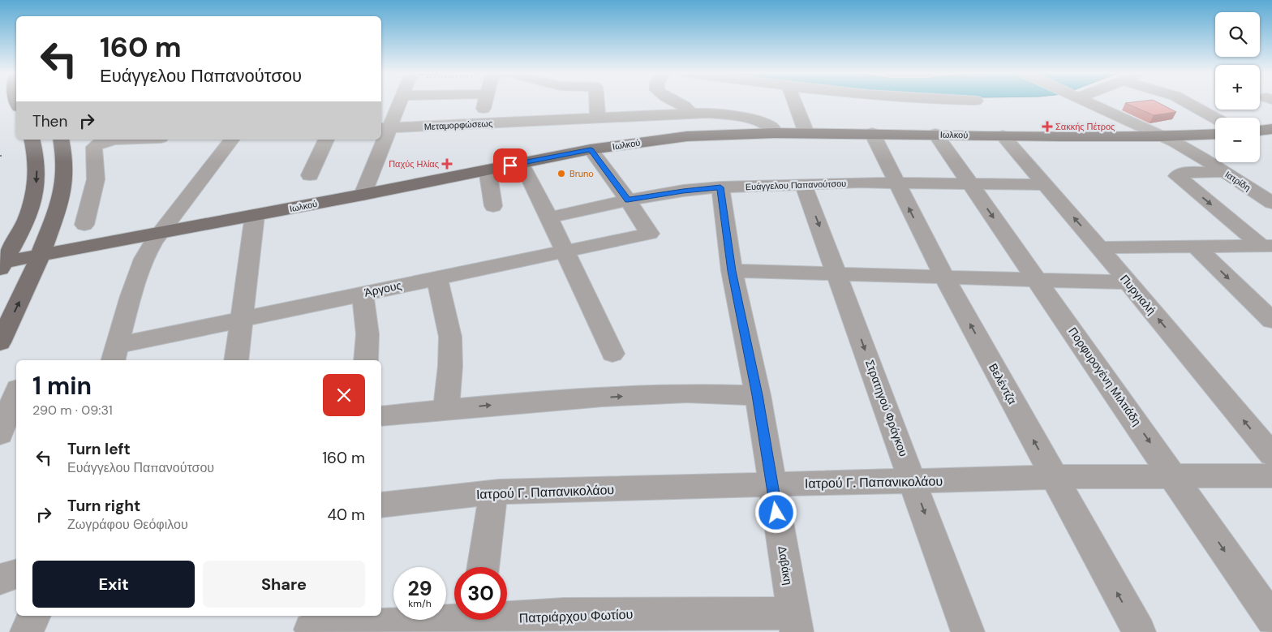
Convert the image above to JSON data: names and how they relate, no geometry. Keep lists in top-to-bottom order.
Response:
{
  "streets": {
    "main road": ["Ιωλκού"],
    "street": [
      "Μεταμορφώσεως",
      "Ιατρίδη",
      "Ευάγγελου Παπανούτσου",
      "Άργους",
      "Πυργιαλή",
      "Πορφυρογένη Μιλτιάδη",
      "Βελέντζα",
      "Στρατηγού Φράγκου",
      "Ιατρού Γ. Παπανικολάου",
      "Δαβάκη",
      "Πατριάρχου Φωτίου"
    ]
  },
  "crossings": [
    ["Μεταμορφώσεως", "Ιωλκού"],
    ["Ιωλκού", "Ιατρίδη"],
    ["Ιωλκού", "Πυργιαλή"],
    ["Ιωλκού", "Πορφυρογένη Μιλτιάδη"],
    ["Ιωλκού", "Βελέντζα"],
    ["Ευάγγελου Παπανούτσου", "Άργους"],
    ["Ευάγγελου Παπανούτσου", "Πυργιαλή"],
    ["Ευάγγελου Παπανούτσου", "Πορφυρογένη Μιλτιάδη"],
    ["Ευάγγελου Παπανούτσου", "Βελέντζα"],
    ["Ευάγγελου Παπανούτσου", "Στρατηγού Φράγκου"],
    ["Ευάγγελου Παπανούτσου", "Δαβάκη"],
    ["Πορφυρογένη Μιλτιάδη", "Ιατρού Γ. Παπανικολάου"],
    ["Βελέντζα", "Ιατρού Γ. Παπανικολάου"],
    ["Στρατηγού Φράγκου", "Ιατρού Γ. Παπανικολάου"],
    ["Ιατρού Γ. Παπανικολάου", "Δαβάκη"],
    ["Δαβάκη", "Πατριάρχου Φωτίου"]
  ],
  "one_way": ["Πορφυρογένη Μιλτιάδη", "Βελέντζα", "Στρατηγού Φράγκου"],
  "places": {
    "health": ["Σακκής Πέτρος", "Παχύς Ηλίας"],
    "other": ["Bruno"]
  },
  "page": {
    "map_buttons": ["+", "−"],
    "turn": ["160 m", "Ευάγγελου Παπανούτσου"],
    "then": "Then",
    "heading": ["1 min", "290 m · 09:31"],
    "list": [
      {
        "name": "Turn left",
        "note": "Ευάγγελου Παπανούτσου",
        "value": "160 m"
      },
      {
        "name": "Turn right",
        "note": "Ζωγράφου Θεόφιλου",
        "value": "40 m"
      }
    ],
    "buttons": ["Exit", "Share"],
    "speed": "29 km/h",
    "limit": "30"
  }
}
